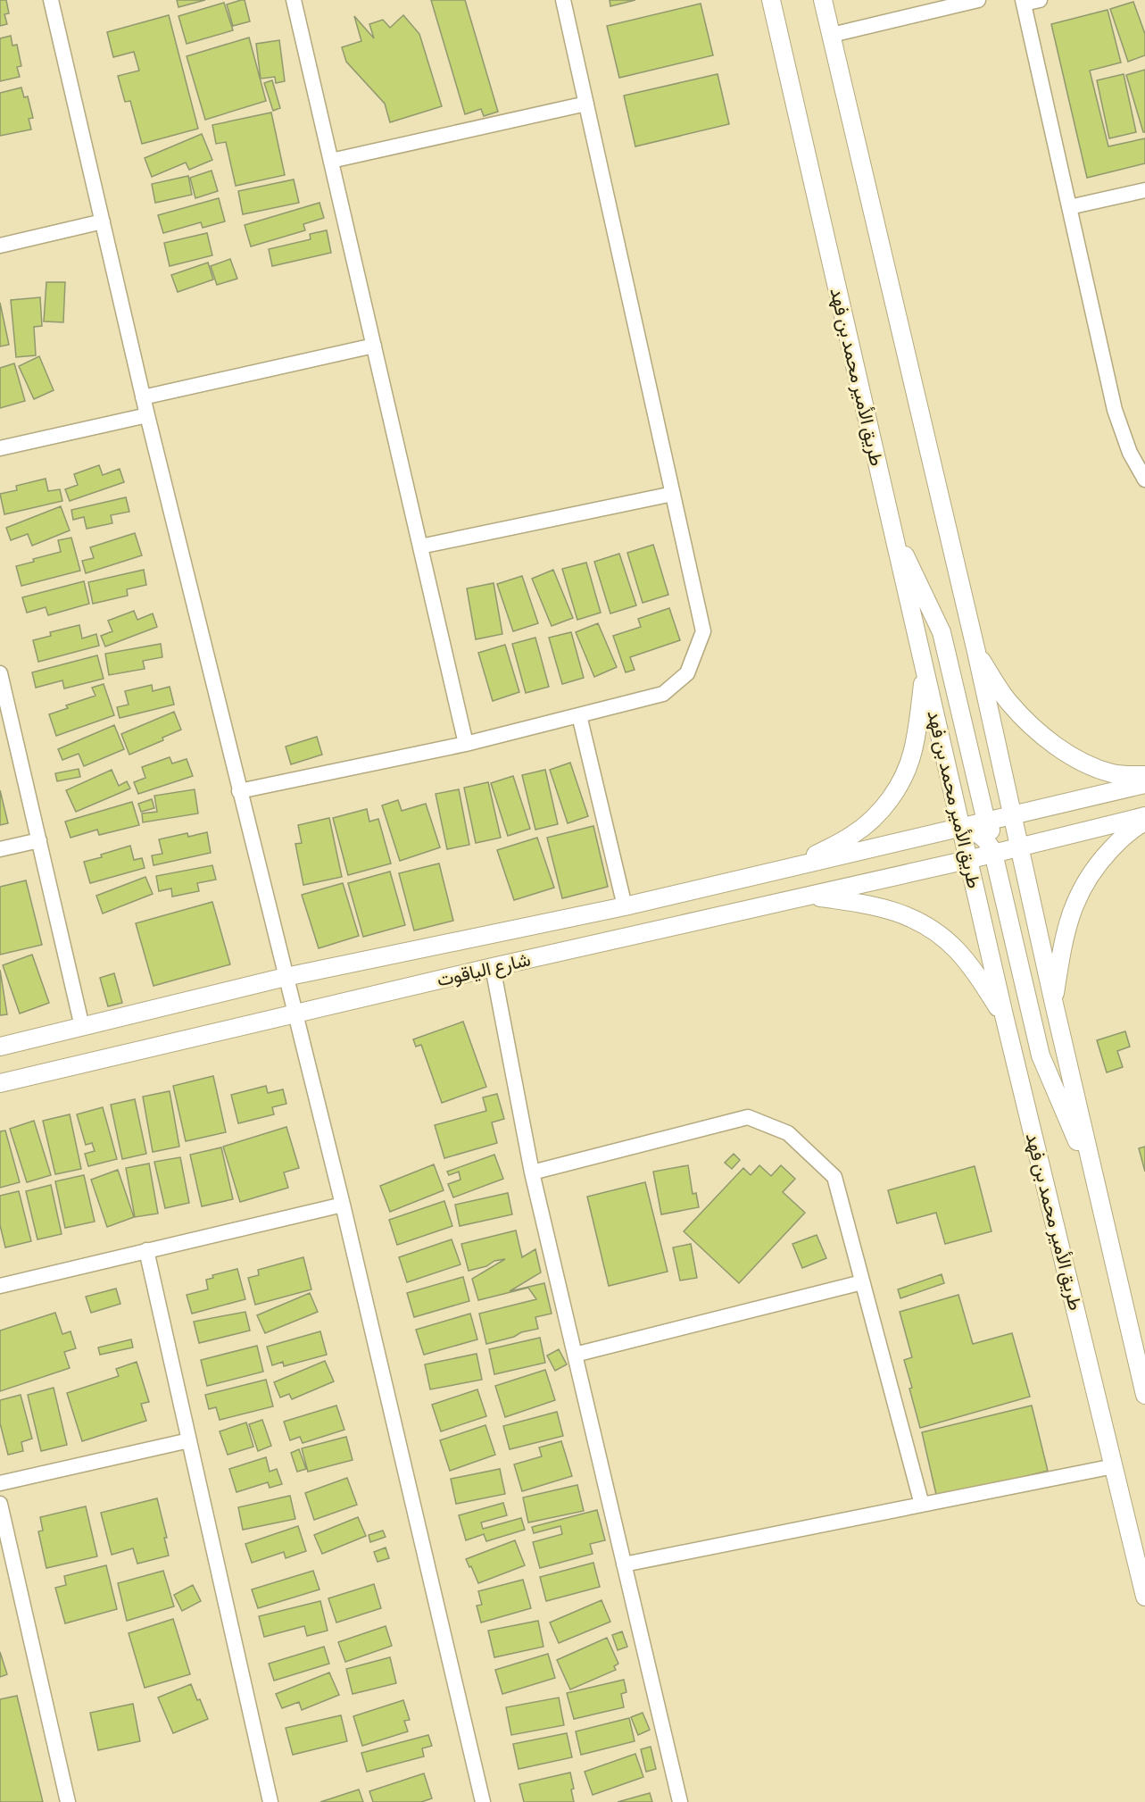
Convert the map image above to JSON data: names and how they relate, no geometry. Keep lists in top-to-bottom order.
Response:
{
  "streets": {
    "street": ["طريق الأمير محمد بن فهد", "شارع الياقوت"]
  },
  "crossings": [
    ["طريق الأمير محمد بن فهد", "شارع الياقوت"]
  ]
}
